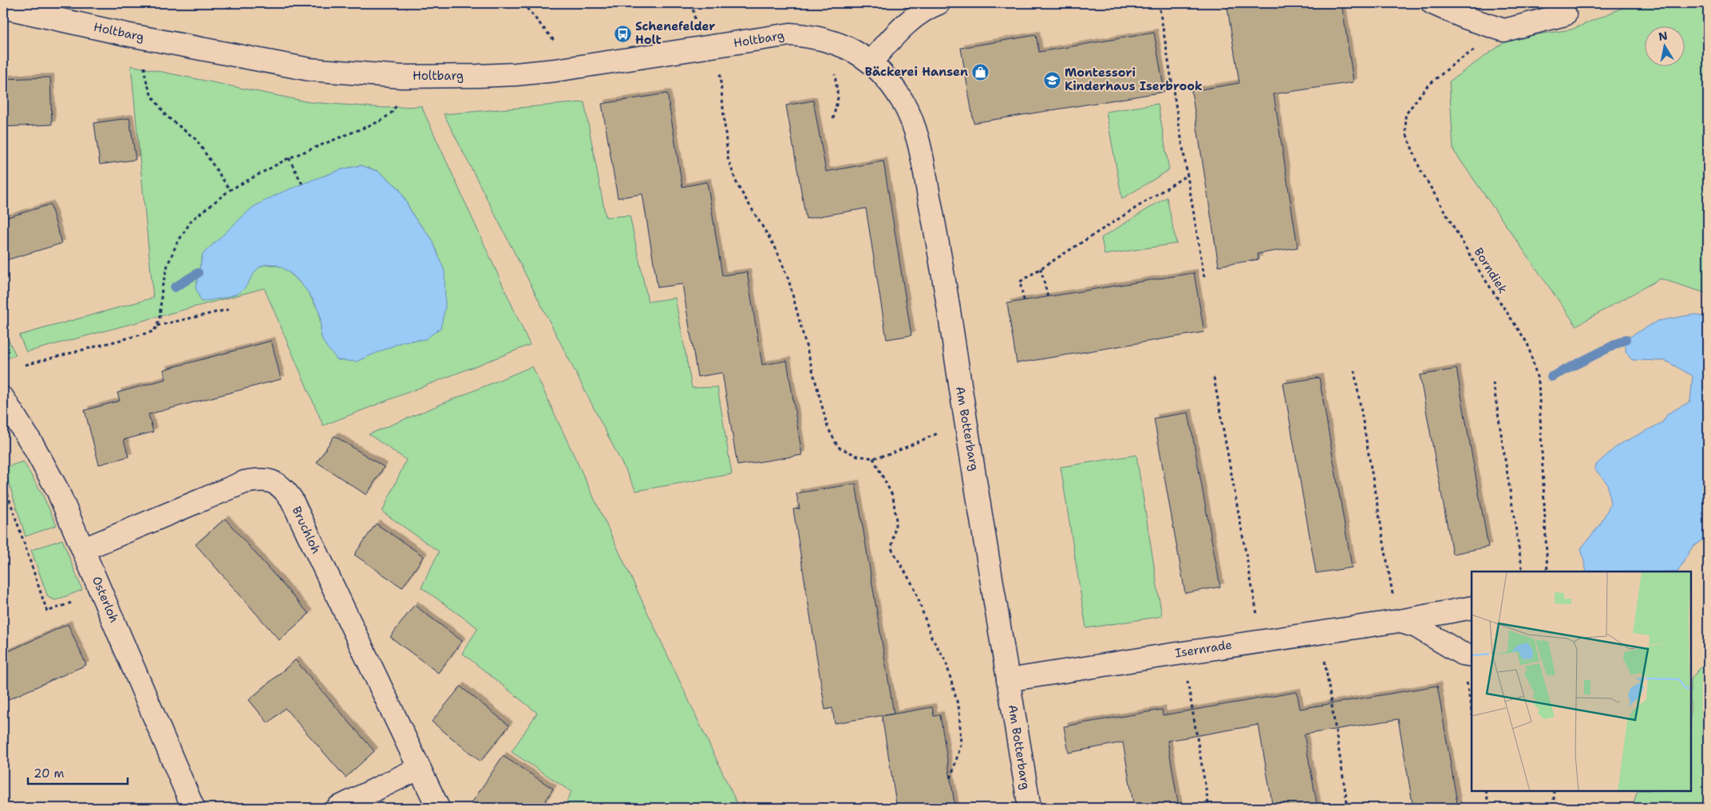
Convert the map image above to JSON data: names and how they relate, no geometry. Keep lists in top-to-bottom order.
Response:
{
  "streets": {
    "street": [
      "Holtbarg",
      "Am Botterbarg",
      "Bruchloh",
      "Osterloh",
      "Isernrade"
    ],
    "path": ["Borndiek"]
  },
  "crossings": [
    ["Holtbarg", "Am Botterbarg"],
    ["Am Botterbarg", "Isernrade"],
    ["Bruchloh", "Osterloh"]
  ],
  "places": {
    "bus stop": ["Schenefelder Holt"],
    "shop": ["Bäckerei Hansen"],
    "school or university": ["Montessori Kinderhaus Iserbrook"]
  },
  "scale_bar": "20 m",
  "north": "top"
}
